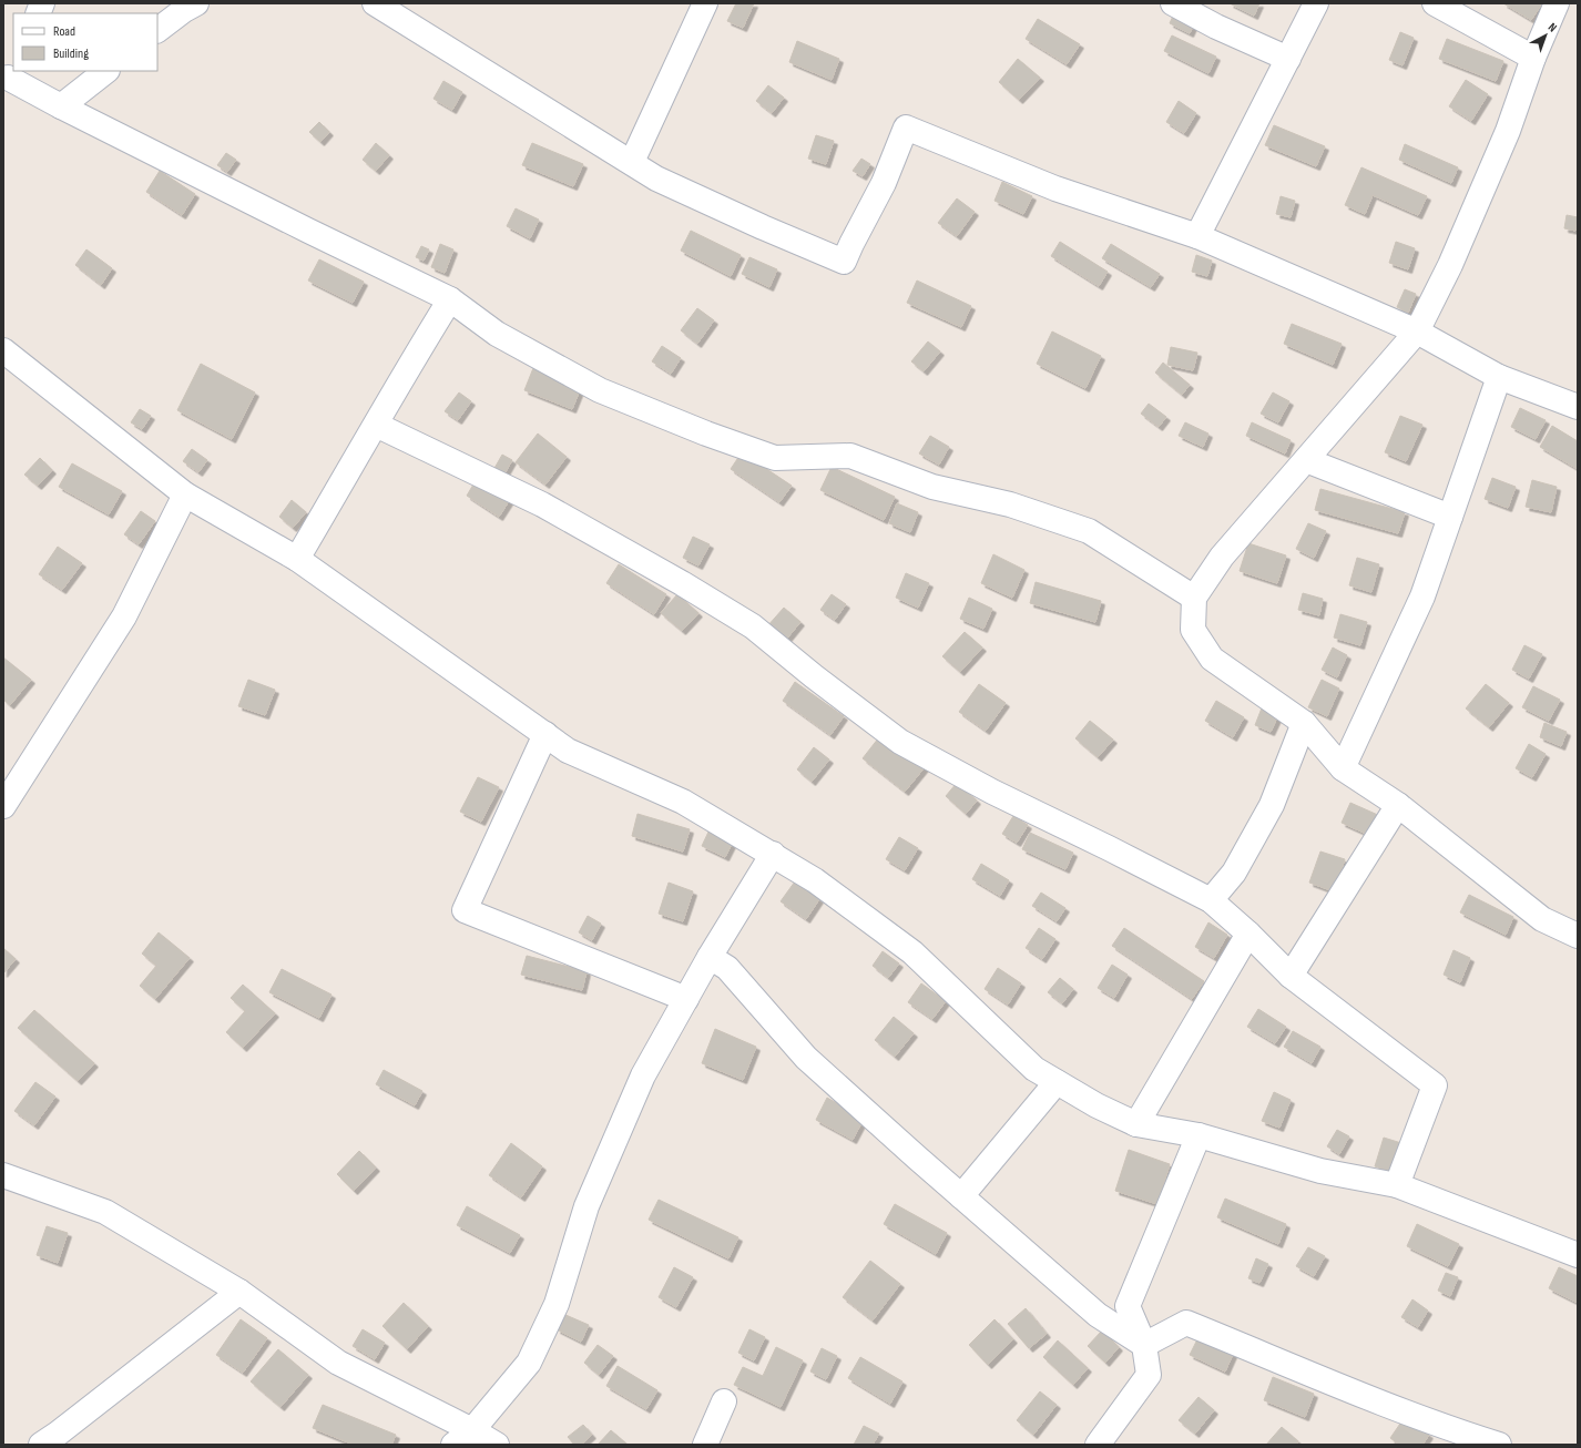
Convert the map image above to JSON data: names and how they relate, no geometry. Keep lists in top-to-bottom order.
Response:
{
  "legend": ["Road", "Building"],
  "north": "top right"
}
